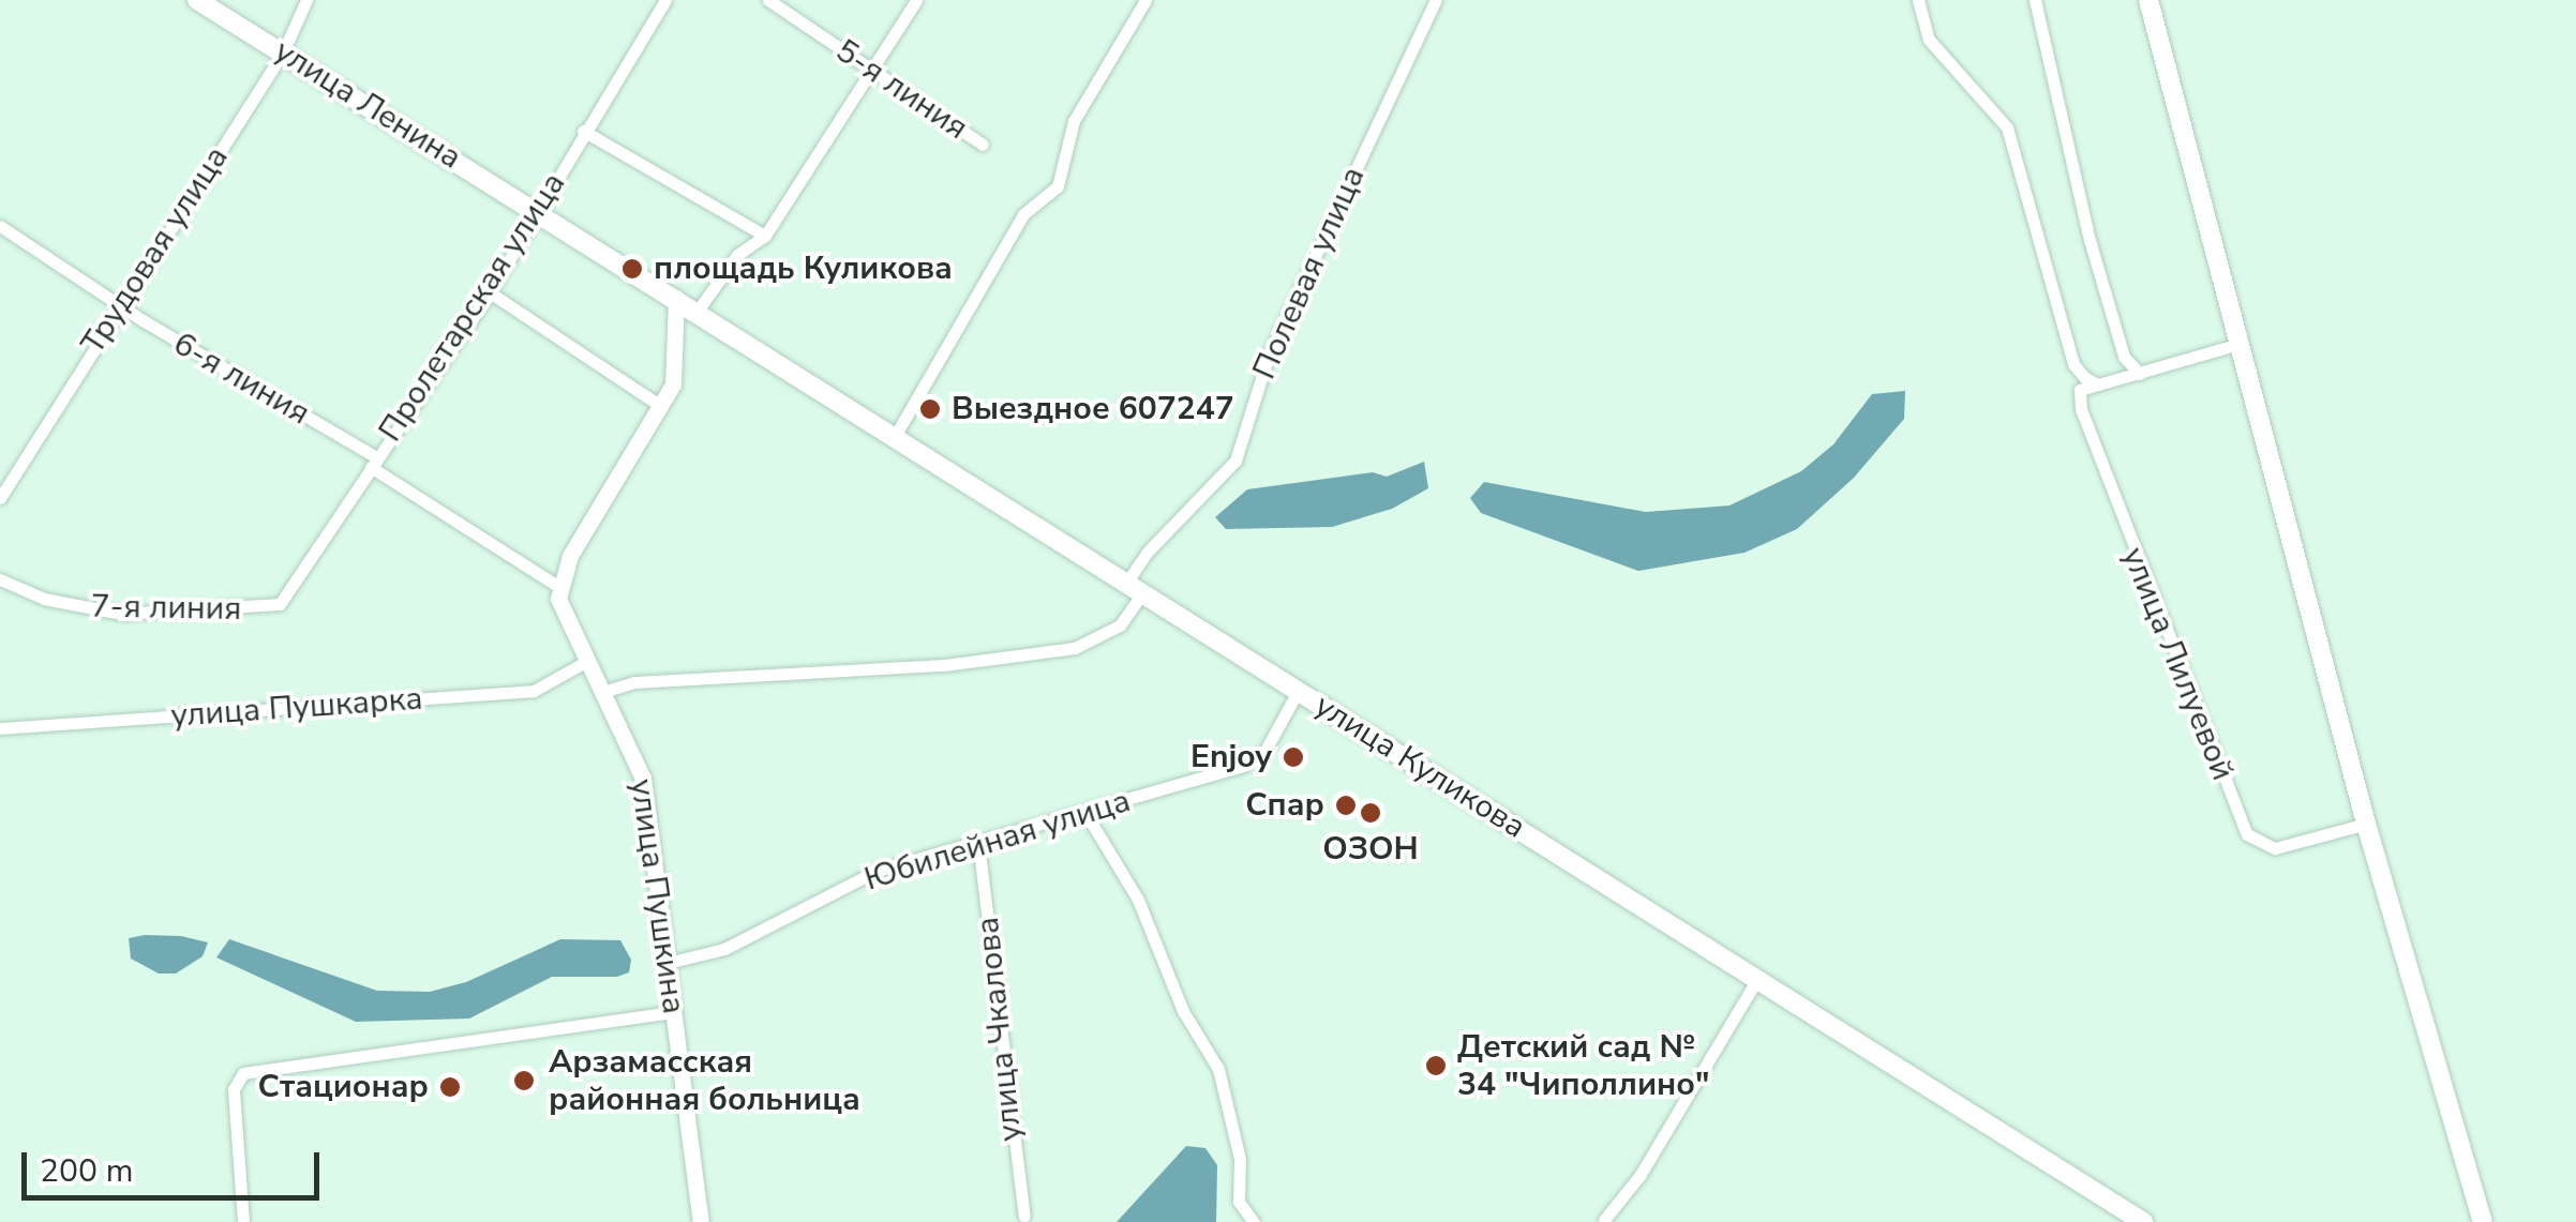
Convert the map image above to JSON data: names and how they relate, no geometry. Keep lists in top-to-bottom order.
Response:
{
  "streets": {
    "main road": ["улица Ленина", "улица Куликова"],
    "street": [
      "5-я линия",
      "Трудовая улица",
      "Полевая улица",
      "Пролетарская улица",
      "6-я линия",
      "7-я линия",
      "улица Лилуевой",
      "улица Пушкарка",
      "Юбилейная улица",
      "улица Пушкина",
      "улица Чкалова"
    ]
  },
  "crossings": [
    ["улица Ленина", "Трудовая улица"],
    ["улица Ленина", "Пролетарская улица"],
    ["Трудовая улица", "6-я линия"],
    ["Полевая улица", "улица Куликова"],
    ["Пролетарская улица", "6-я линия"],
    ["Пролетарская улица", "7-я линия"],
    ["6-я линия", "улица Пушкина"],
    ["улица Пушкарка", "улица Пушкина"],
    ["улица Куликова", "Юбилейная улица"],
    ["Юбилейная улица", "улица Пушкина"],
    ["Юбилейная улица", "улица Чкалова"]
  ],
  "places": [
    "площадь Куликова",
    "Выездное 607247",
    "Enjoy",
    "Спар",
    "ОЗОН",
    "Детский сад № 34 \"Чиполлино\"",
    "Арзамасская районная больница",
    "Стационар"
  ],
  "scale_bar": "200 m"
}
